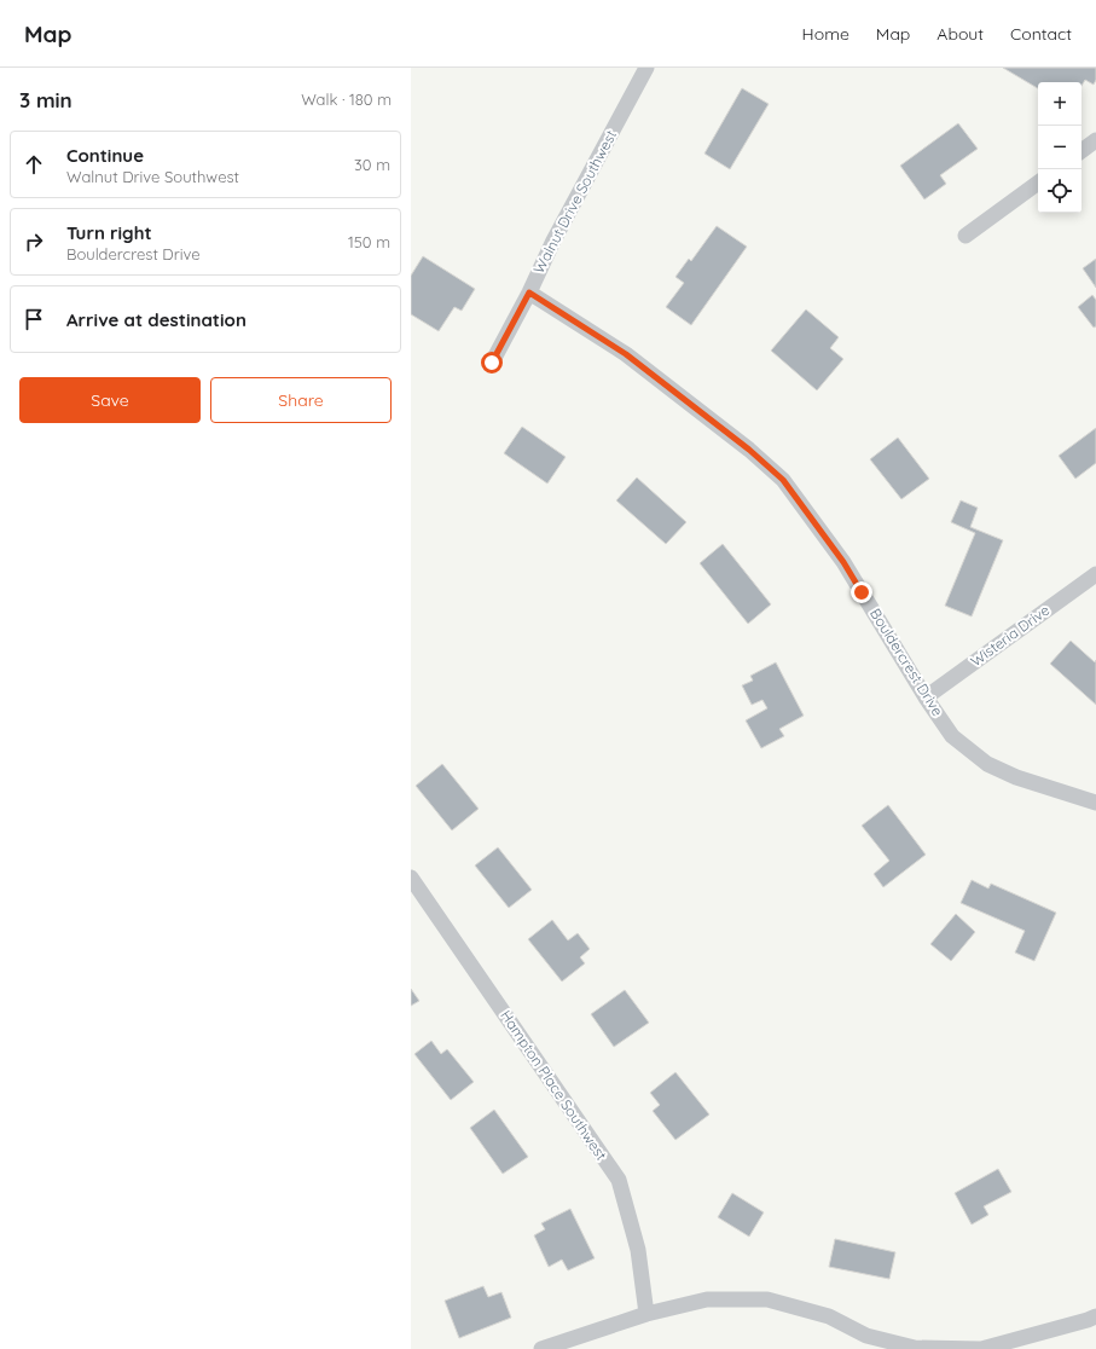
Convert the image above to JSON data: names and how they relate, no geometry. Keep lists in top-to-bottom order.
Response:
{
  "streets": {
    "street": [
      "Walnut Drive Southwest",
      "Wisteria Drive",
      "Bouldercrest Drive",
      "Hampton Place Southwest"
    ]
  },
  "crossings": [
    ["Walnut Drive Southwest", "Bouldercrest Drive"],
    ["Wisteria Drive", "Bouldercrest Drive"]
  ],
  "page": {
    "header": "Map",
    "nav": [
      "Home",
      "Map",
      "About",
      "Contact"
    ],
    "heading": ["3 min", "Walk · 180 m"],
    "map_buttons": ["+", "−"],
    "list": [
      ["Continue", "Walnut Drive Southwest", "30 m"],
      ["Turn right", "Bouldercrest Drive", "150 m"],
      "Arrive at destination"
    ],
    "buttons": ["Save", "Share"]
  }
}
